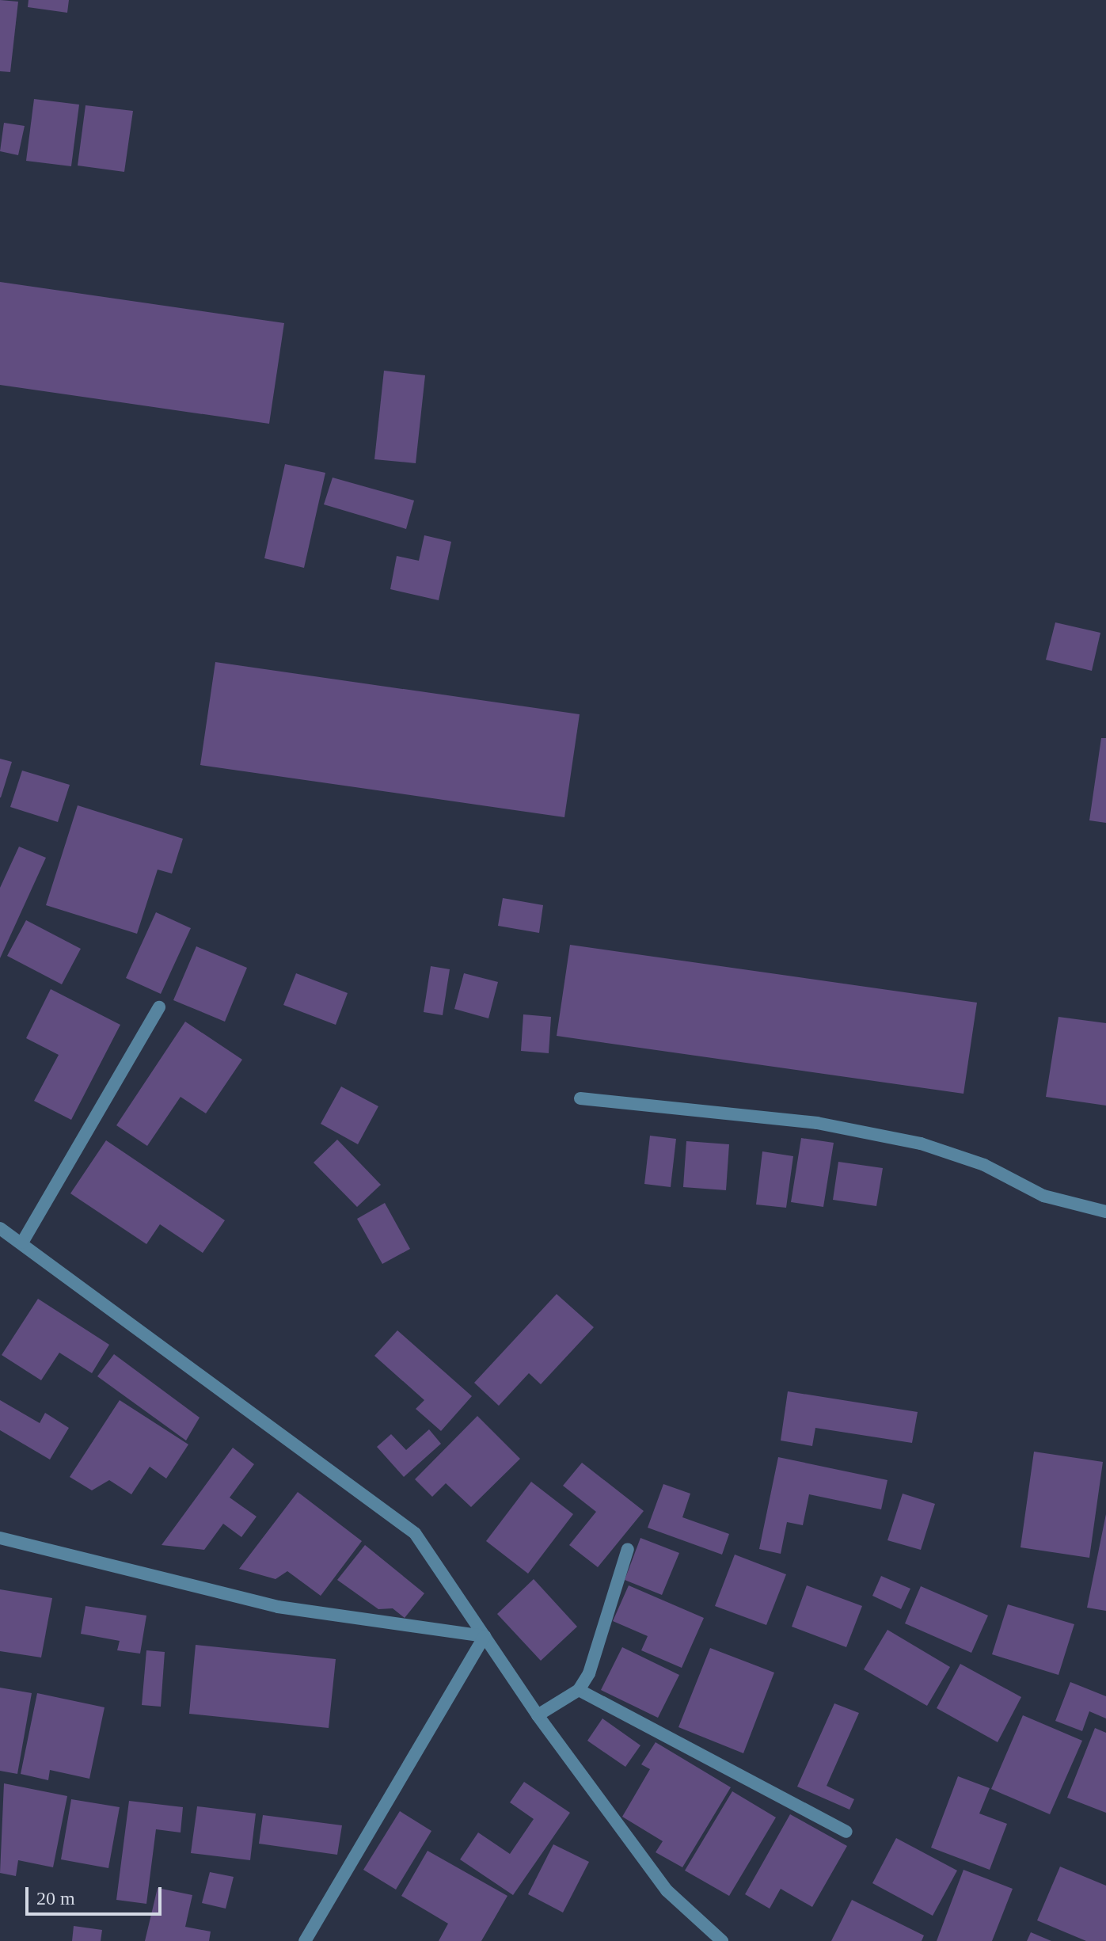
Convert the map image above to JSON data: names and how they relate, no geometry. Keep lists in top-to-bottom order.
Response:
{
  "scale_bar": "20 m"
}
